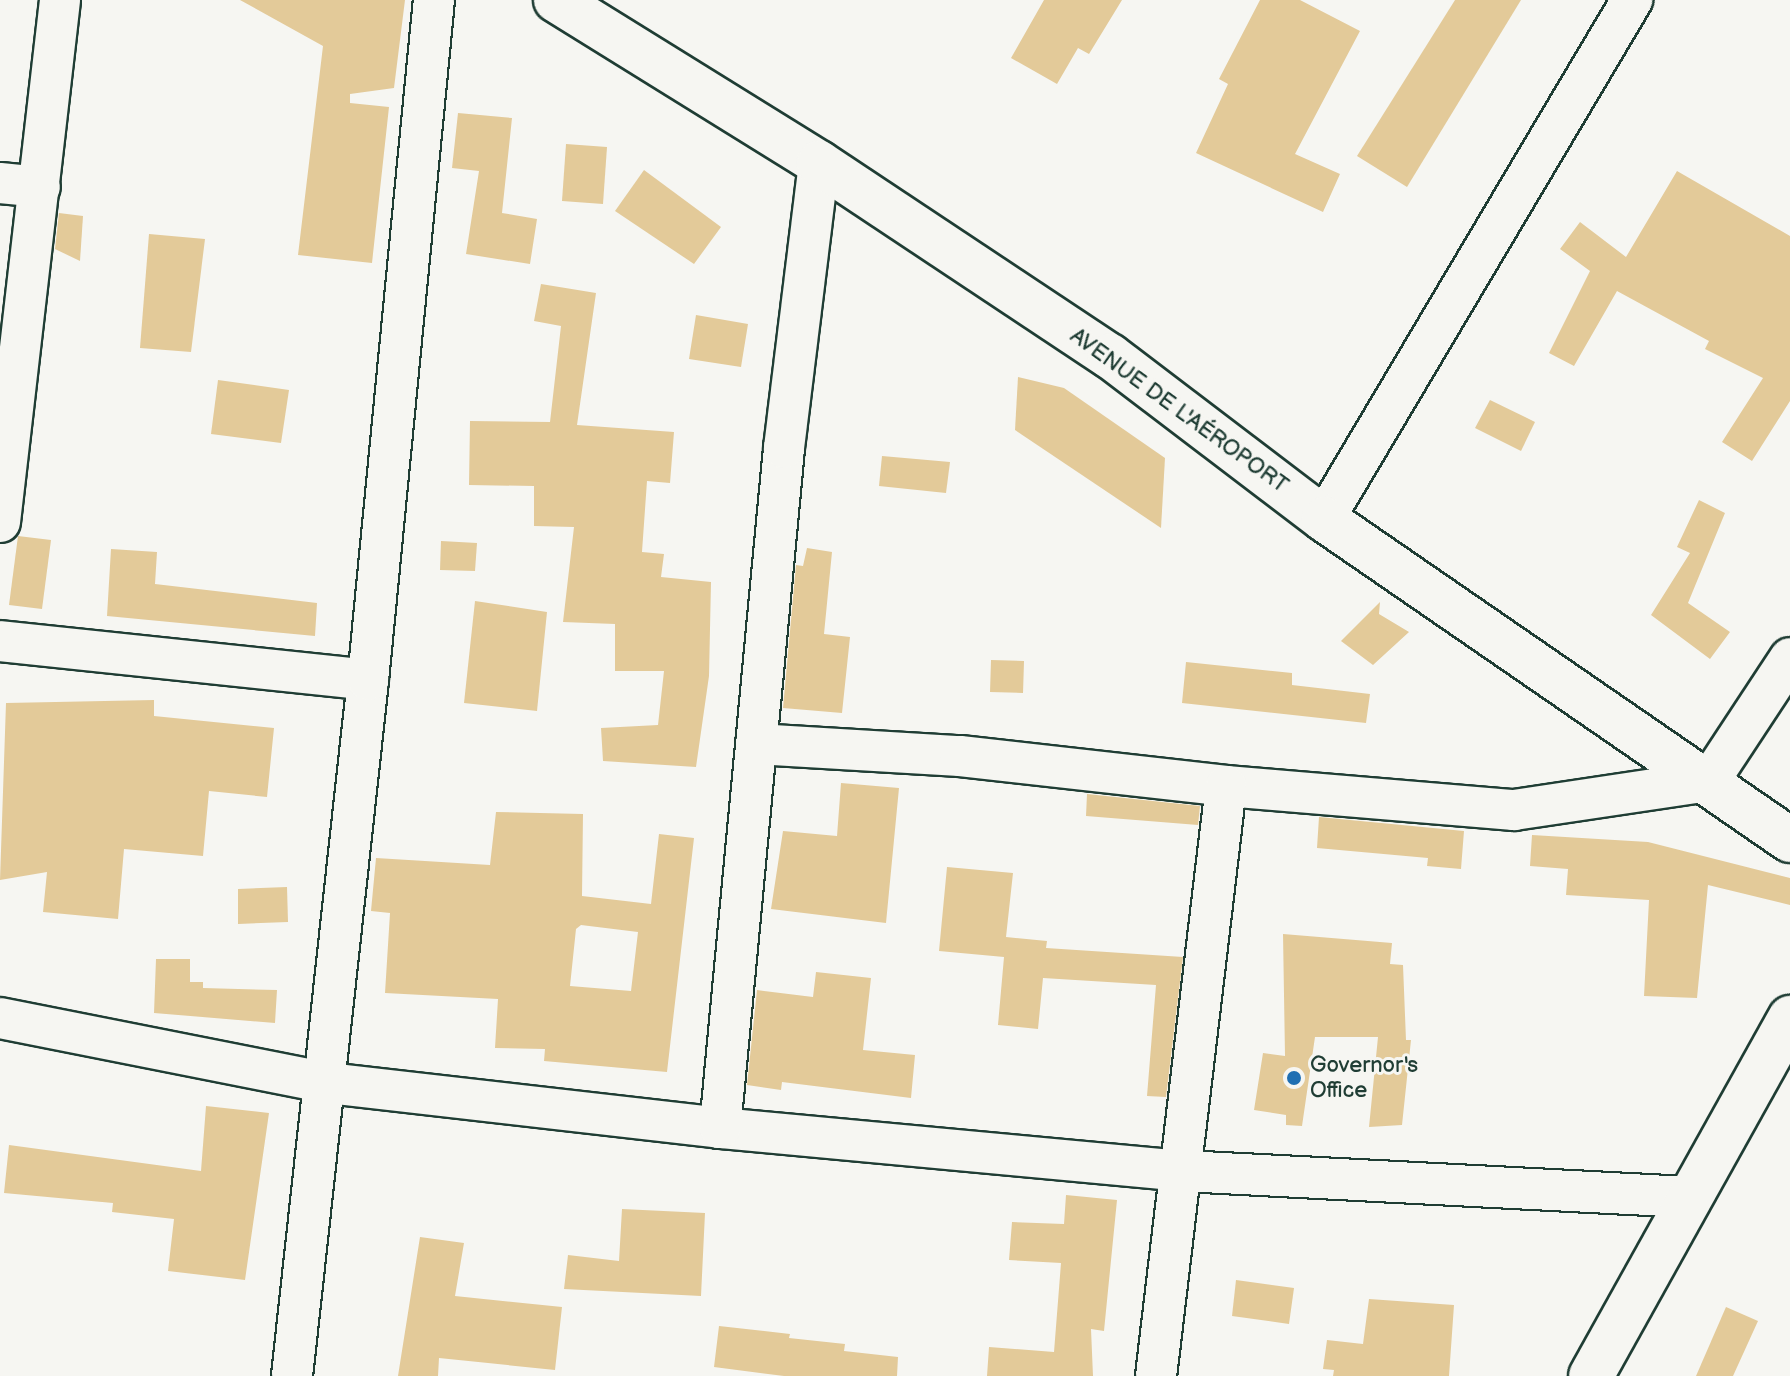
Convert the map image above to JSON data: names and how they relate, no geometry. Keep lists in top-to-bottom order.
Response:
{
  "streets": {
    "main road": ["AVENUE DE L'AÉROPORT"]
  },
  "places": ["Governor's Office"]
}
